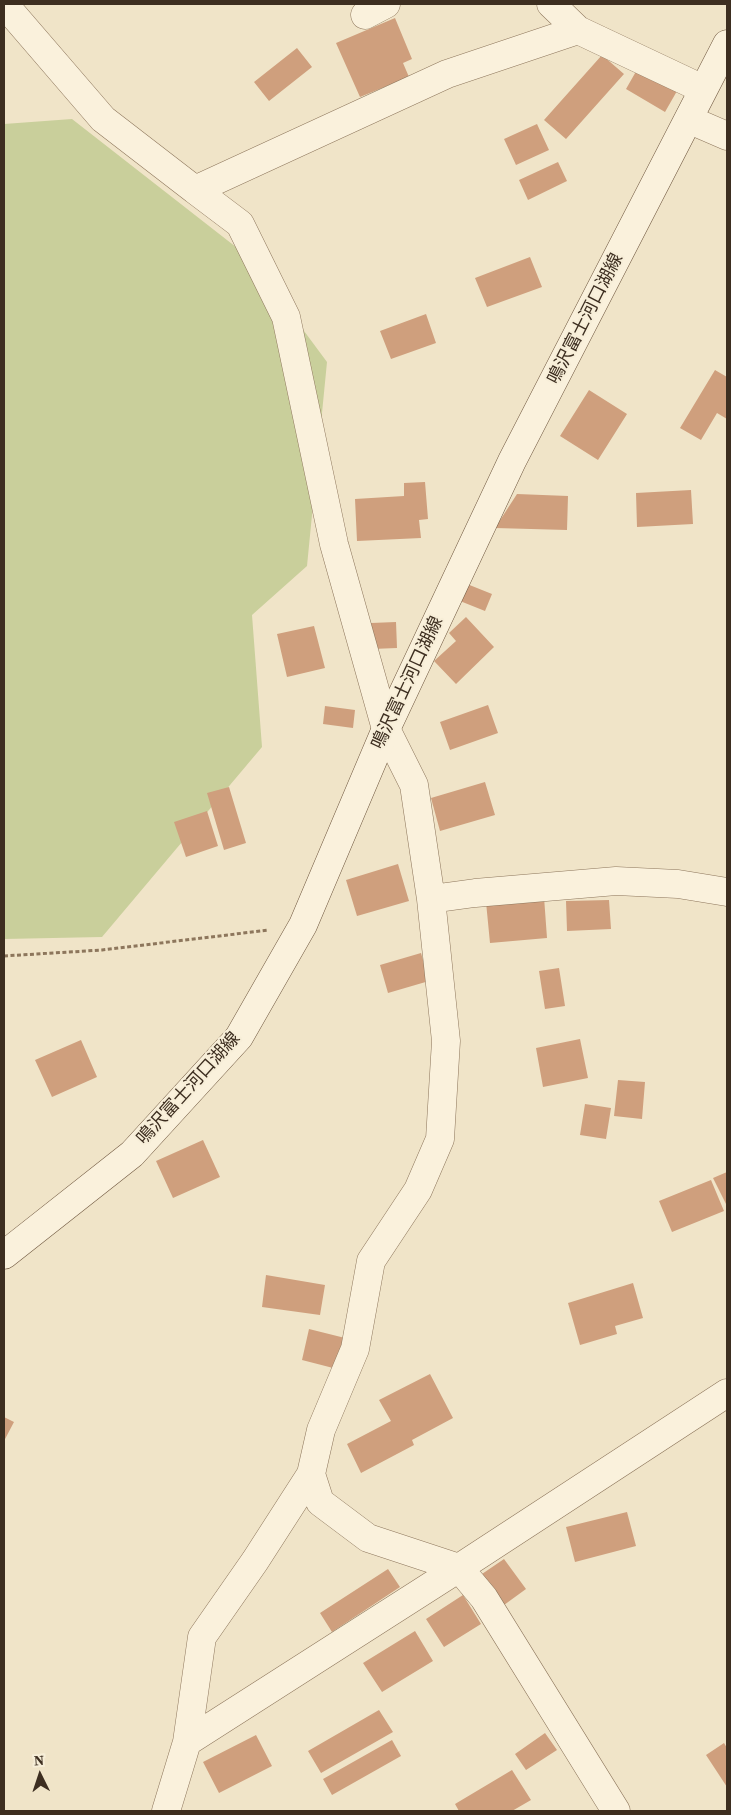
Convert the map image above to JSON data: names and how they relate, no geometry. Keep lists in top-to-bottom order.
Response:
{
  "streets": {
    "street": ["鳴沢富士河口湖線"]
  },
  "north": "top"
}
